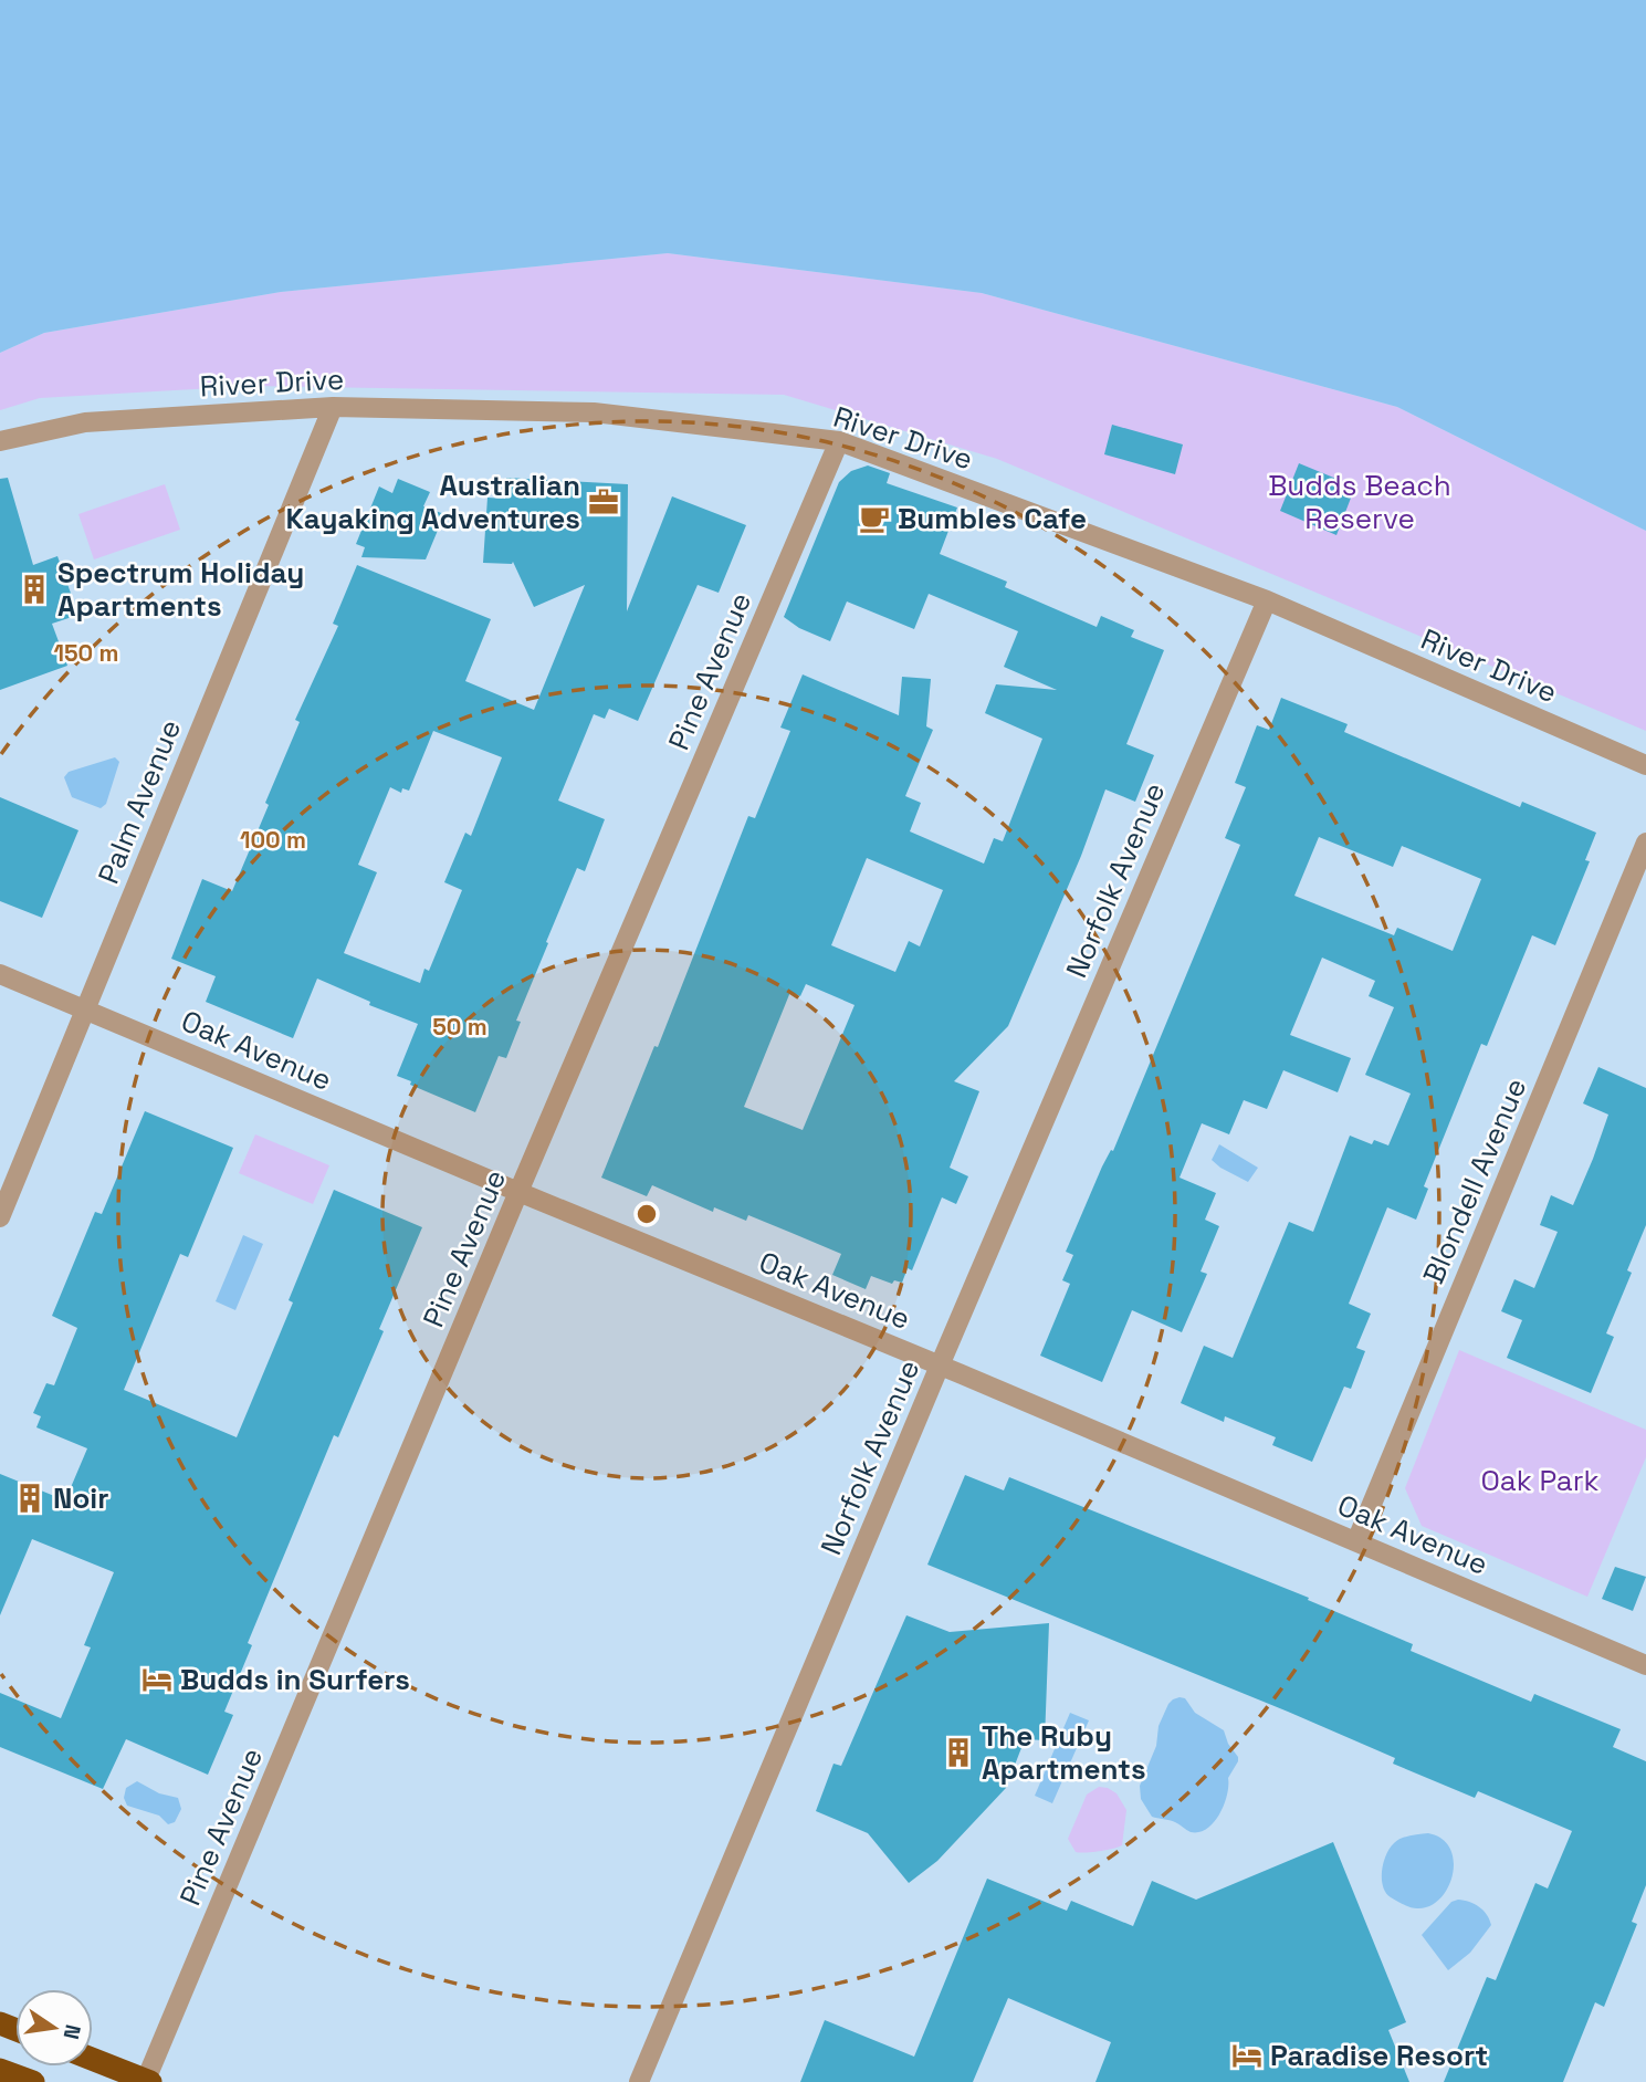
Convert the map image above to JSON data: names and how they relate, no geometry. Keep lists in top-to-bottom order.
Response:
{
  "streets": {
    "street": [
      "River Drive",
      "Pine Avenue",
      "Palm Avenue",
      "Norfolk Avenue",
      "Oak Avenue",
      "Blondell Avenue"
    ]
  },
  "crossings": [
    ["River Drive", "Pine Avenue"],
    ["River Drive", "Palm Avenue"],
    ["River Drive", "Norfolk Avenue"],
    ["Pine Avenue", "Oak Avenue"],
    ["Palm Avenue", "Oak Avenue"],
    ["Norfolk Avenue", "Oak Avenue"],
    ["Oak Avenue", "Blondell Avenue"]
  ],
  "parks": ["Budds Beach Reserve", "Oak Park"],
  "places": {
    "office": ["Australian Kayaking Adventures"],
    "cafe": ["Bumbles Cafe"],
    "building": ["Spectrum Holiday Apartments", "Noir", "The Ruby Apartments"],
    "hotel": ["Budds in Surfers", "Paradise Resort"]
  },
  "north": "right",
  "rings": ["150 m", "100 m", "50 m"]
}
